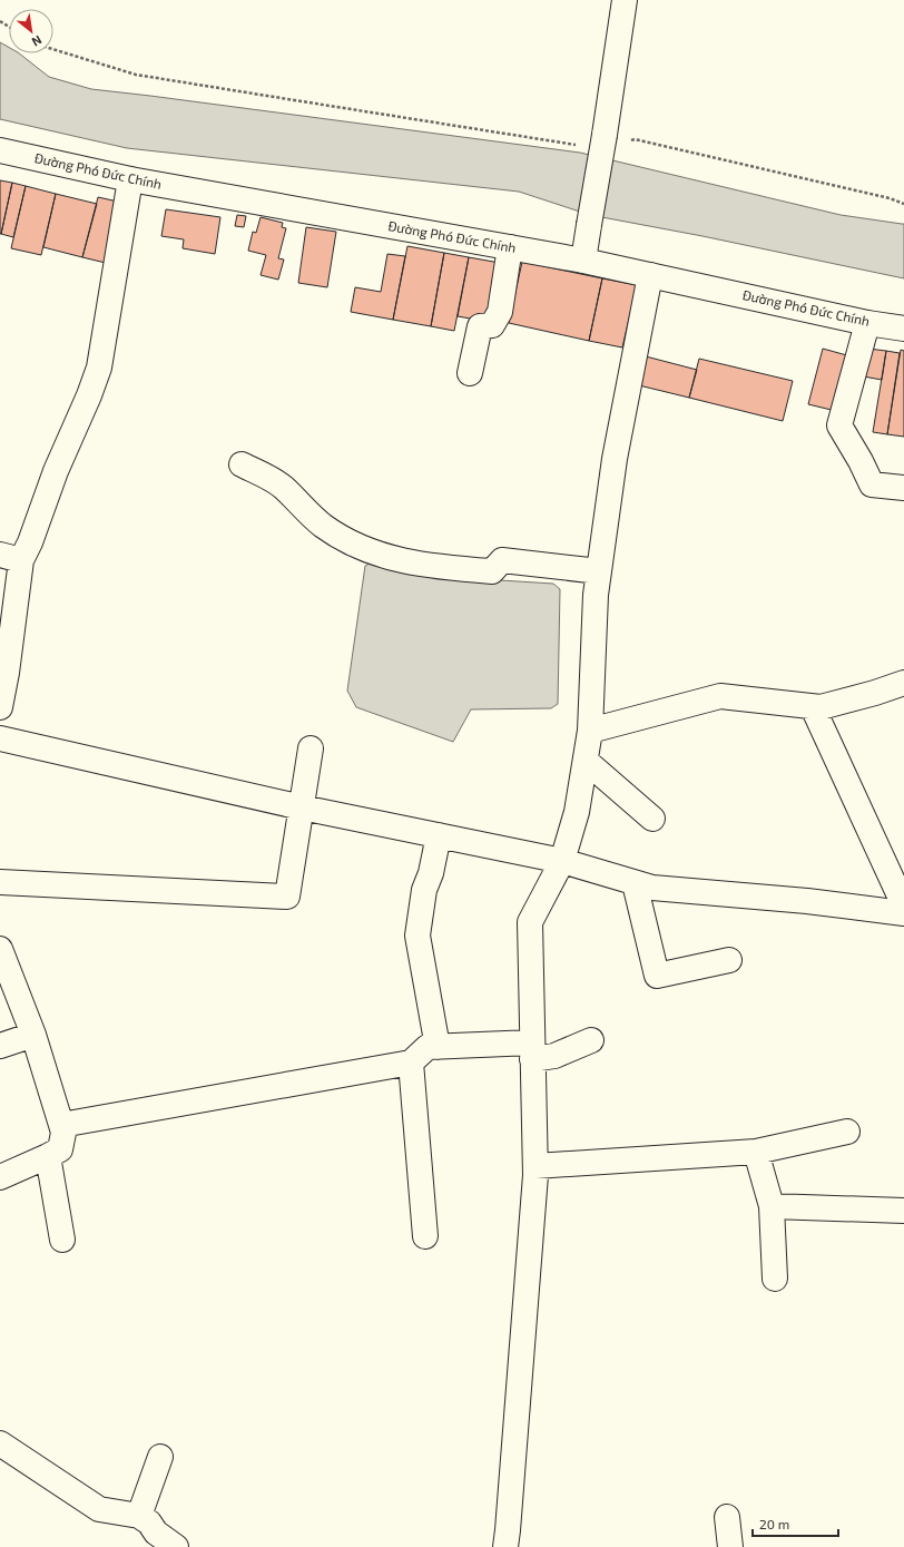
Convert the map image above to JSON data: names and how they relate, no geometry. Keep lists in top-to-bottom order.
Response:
{
  "streets": {
    "street": ["Đường Phó Đức Chính"]
  },
  "scale_bar": "20 m",
  "north": "bottom right"
}
